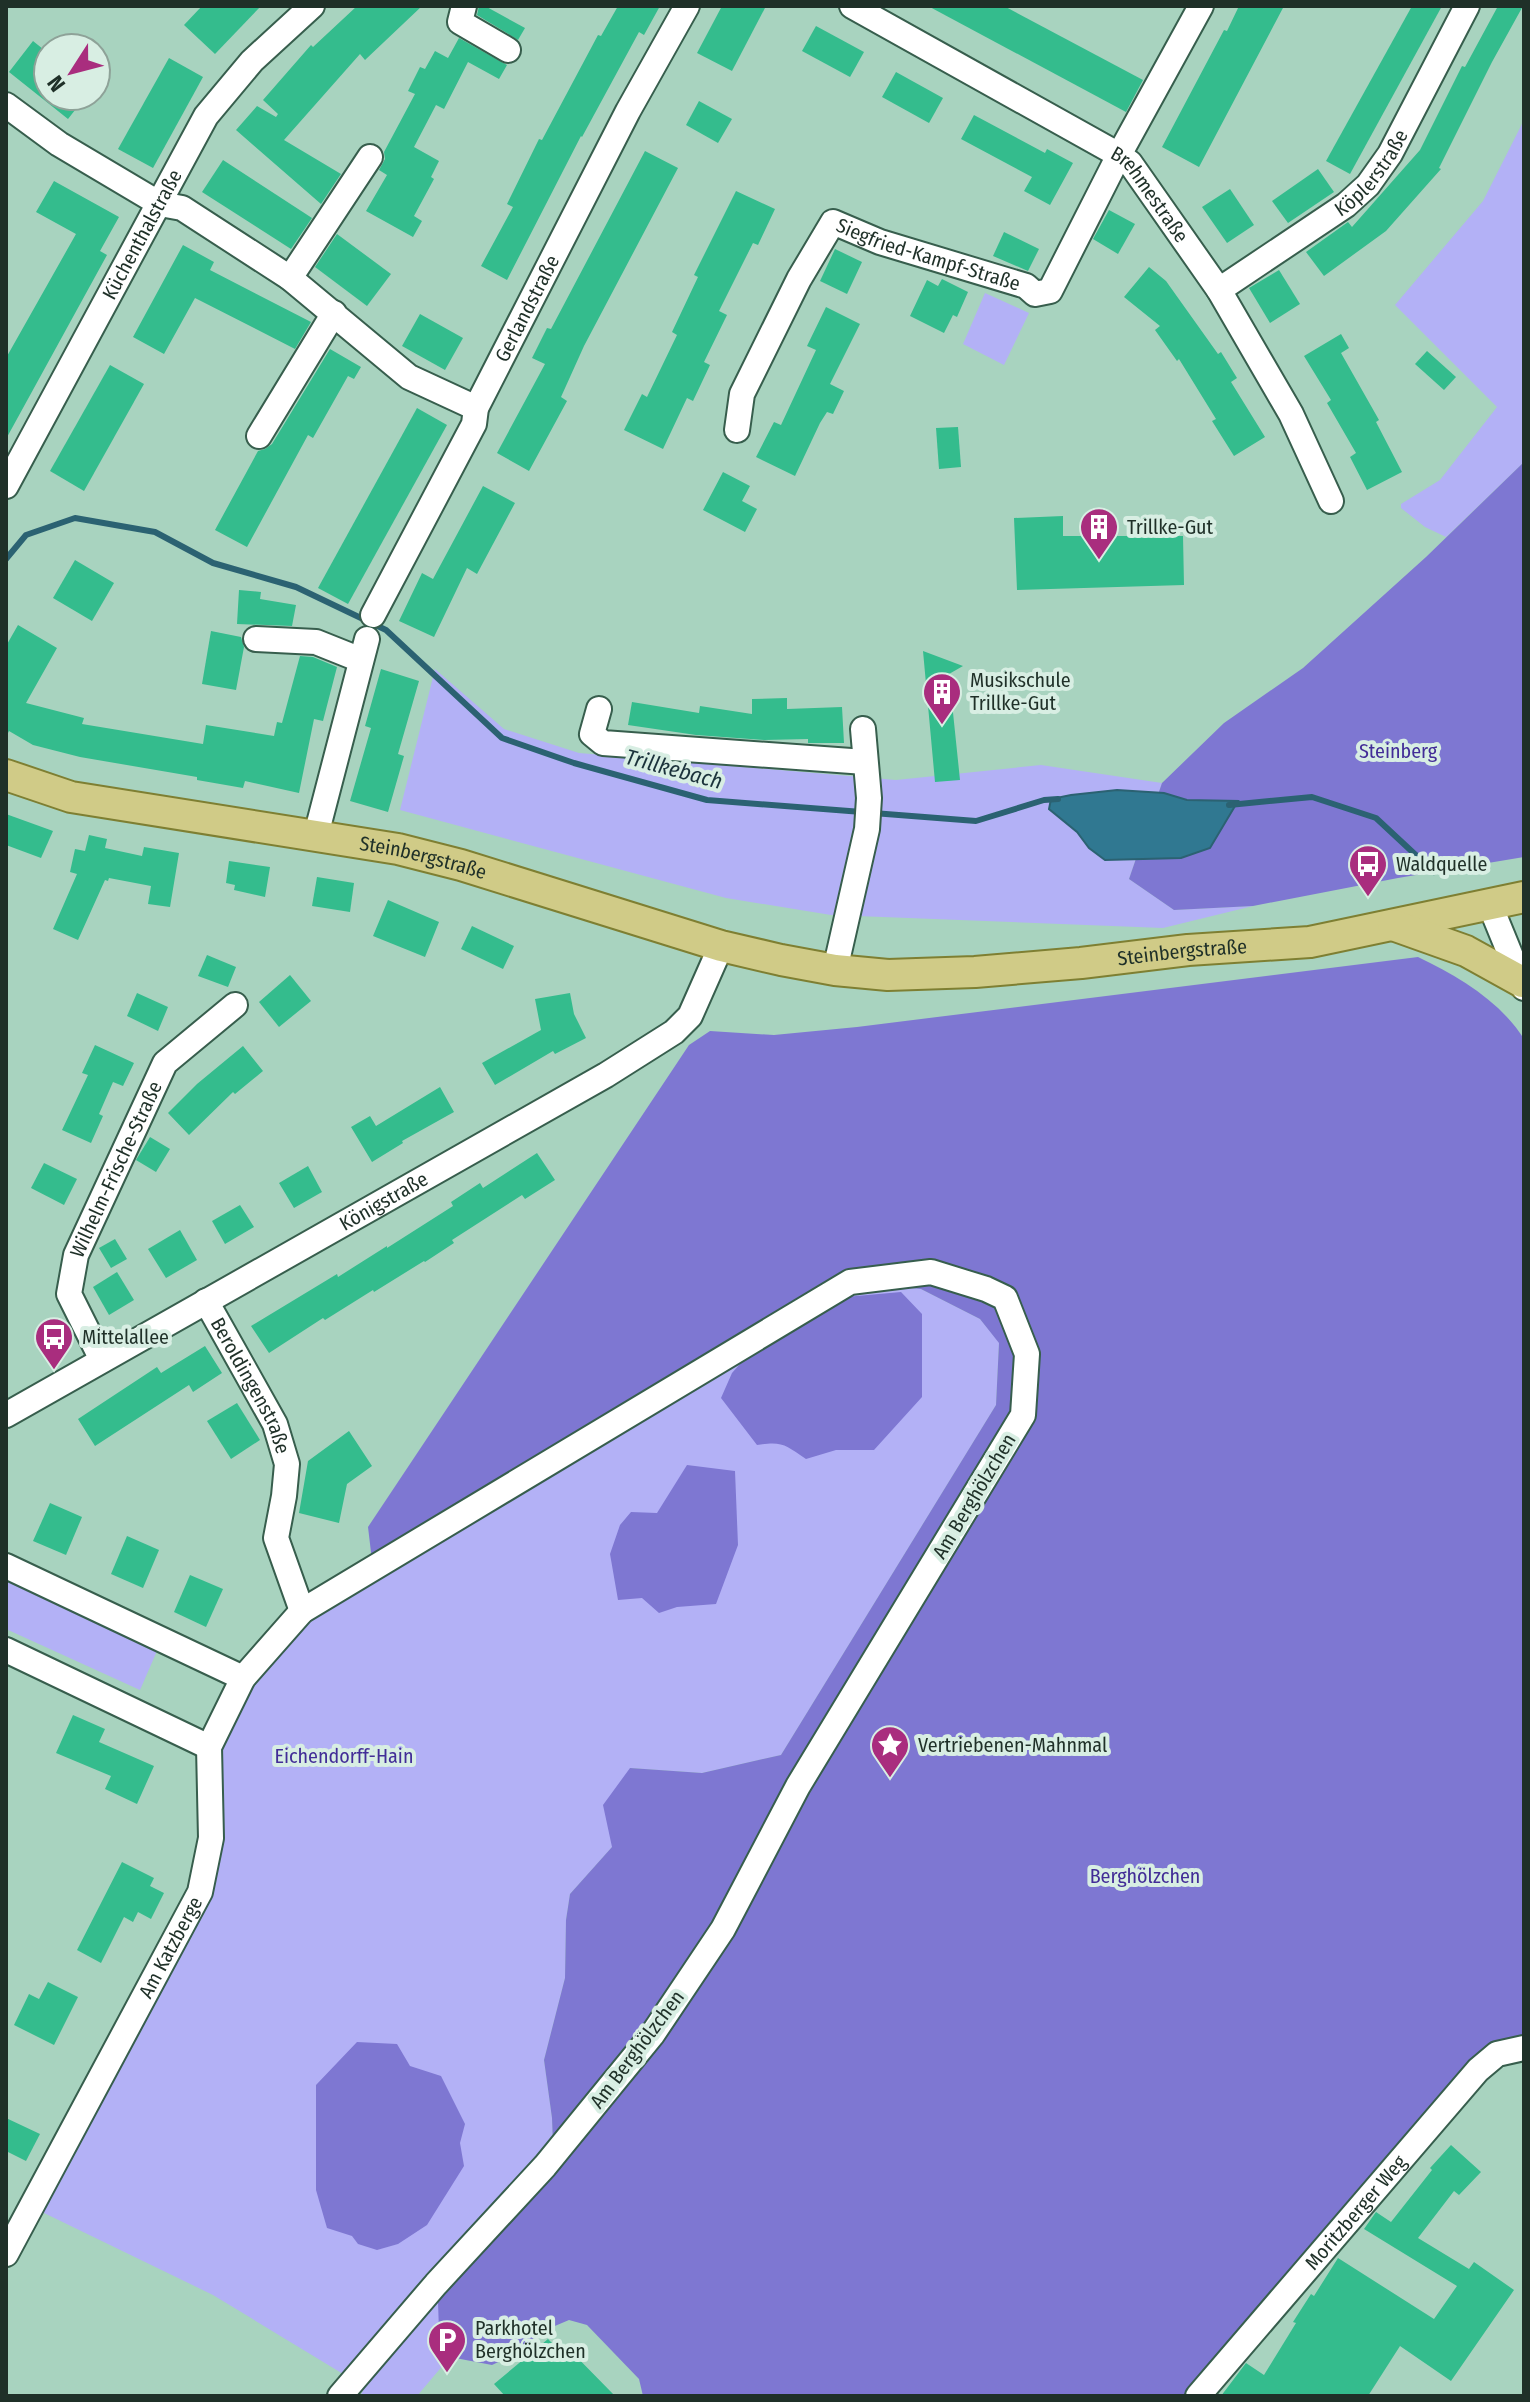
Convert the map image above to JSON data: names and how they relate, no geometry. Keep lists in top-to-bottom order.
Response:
{
  "streets": {
    "main road": ["Steinbergstraße"],
    "street": [
      "Köplerstraße",
      "Brehmestraße",
      "Küchenthalstraße",
      "Siegfried-Kampf-Straße",
      "Gerlandstraße",
      "Wilhelm-Frische-Straße",
      "Königstraße",
      "Beroldingenstraße",
      "Am Berghölzchen",
      "Am Katzberge",
      "Moritzberger Weg"
    ]
  },
  "crossings": [
    ["Köplerstraße", "Brehmestraße"],
    ["Brehmestraße", "Siegfried-Kampf-Straße"],
    ["Steinbergstraße", "Königstraße"],
    ["Wilhelm-Frische-Straße", "Königstraße"],
    ["Königstraße", "Beroldingenstraße"],
    ["Beroldingenstraße", "Am Berghölzchen"],
    ["Am Berghölzchen", "Am Katzberge"]
  ],
  "water": ["Trillkebach"],
  "parks": ["Steinberg", "Eichendorff-Hain", "Berghölzchen"],
  "places": {
    "building": ["Trillke-Gut", "Musikschule Trillke-Gut"],
    "bus stop": ["Waldquelle", "Mittelallee"],
    "place": ["Vertriebenen-Mahnmal"],
    "parking": ["Parkhotel Berghölzchen"]
  },
  "north": "bottom left"
}
